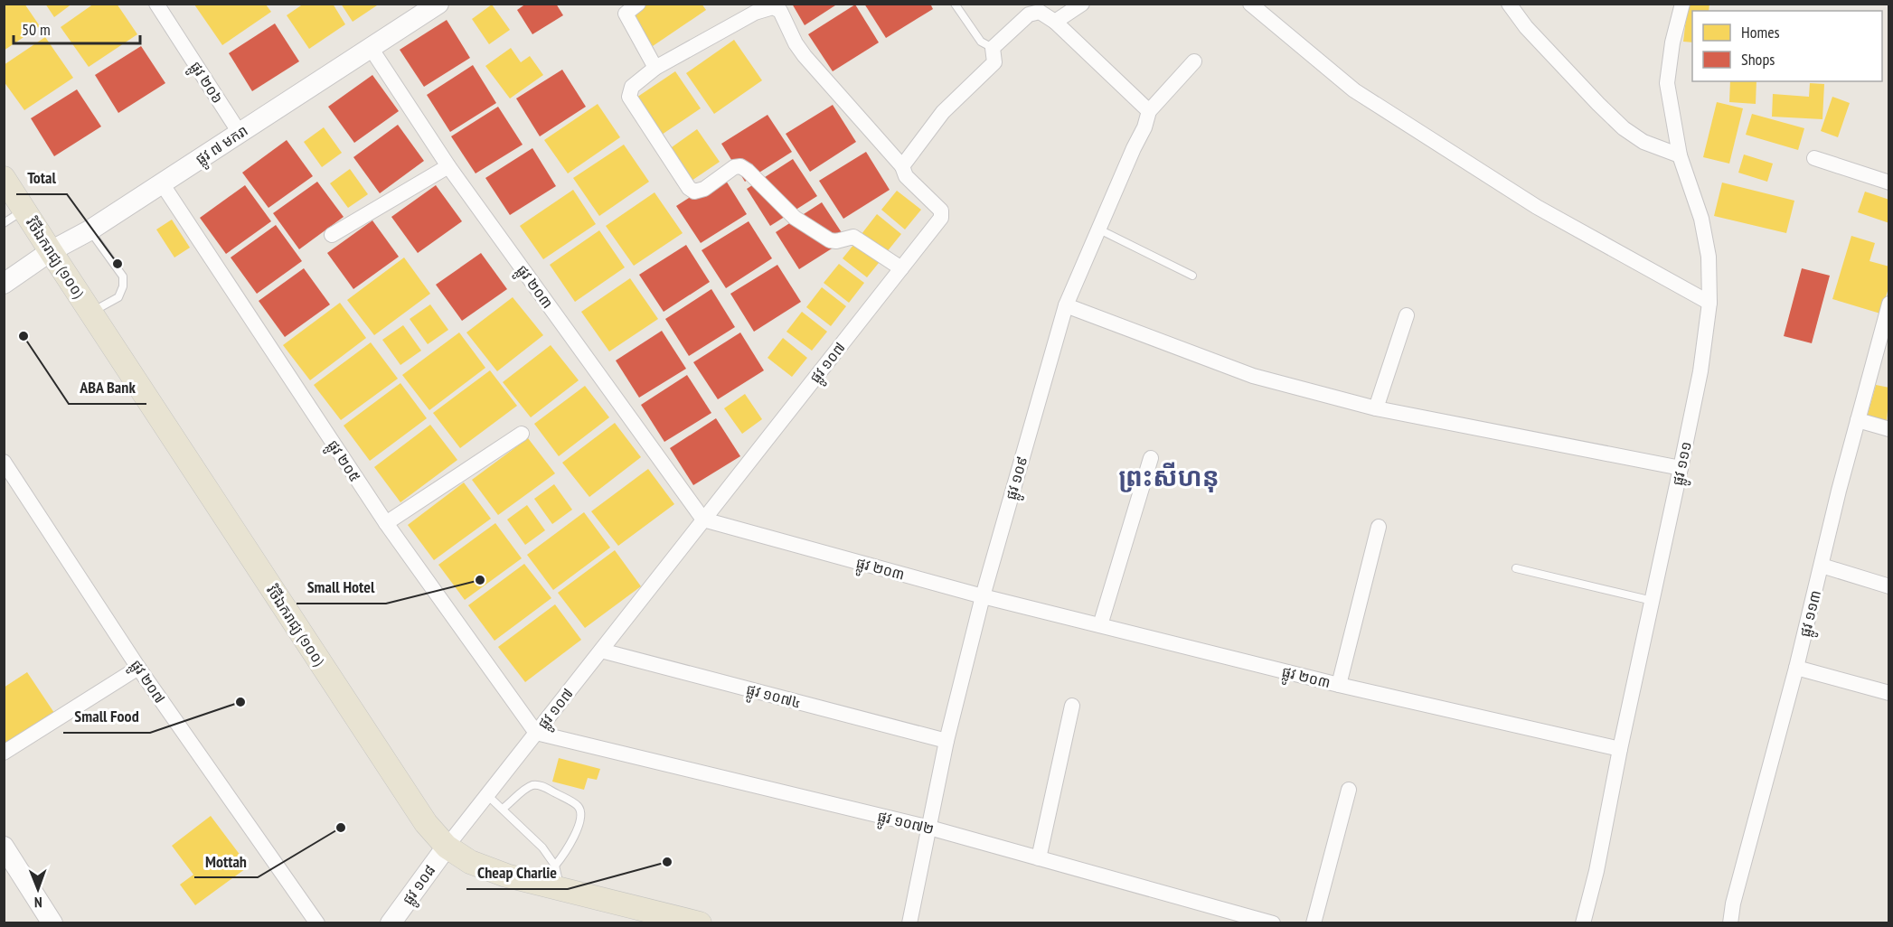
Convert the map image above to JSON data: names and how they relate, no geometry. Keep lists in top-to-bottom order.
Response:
{
  "streets": {
    "main road": ["ផ្លូវ ៧ មករា", "វិថីឯករាជ្យ (១០០)", "ផ្លូវ ១០៨"],
    "street": [
      "ផ្លូវ ២០៦",
      "ផ្លូវ ២០៣",
      "ផ្លូវ ១០៧",
      "ផ្លូវ ២០៥",
      "ផ្លូវ ១១១",
      "ផ្លូវ ១០៩",
      "ផ្លូវ ១១៣",
      "ផ្លូវ ២០៧",
      "ផ្លូវ ១០៧៤",
      "ផ្លូវ ១០៧២"
    ]
  },
  "crossings": [
    ["ផ្លូវ ២០៦", "ផ្លូវ ៧ មករា"],
    ["ផ្លូវ ៧ មករា", "វិថីឯករាជ្យ (១០០)"],
    ["ផ្លូវ ៧ មករា", "ផ្លូវ ២០៣"],
    ["ផ្លូវ ៧ មករា", "ផ្លូវ ២០៥"],
    ["វិថីឯករាជ្យ (១០០)", "ផ្លូវ ១០៧"],
    ["វិថីឯករាជ្យ (១០០)", "ផ្លូវ ១០៨"],
    ["ផ្លូវ ២០៣", "ផ្លូវ ១០៧"],
    ["ផ្លូវ ២០៣", "ផ្លូវ ១១១"],
    ["ផ្លូវ ២០៣", "ផ្លូវ ១០៩"],
    ["ផ្លូវ ១០៧", "ផ្លូវ ២០៥"],
    ["ផ្លូវ ១០៧", "ផ្លូវ ១០៧៤"],
    ["ផ្លូវ ១០៧", "ផ្លូវ ១០៧២"],
    ["ផ្លូវ ១០៧", "ផ្លូវ ១០៨"],
    ["ផ្លូវ ២០៥", "ផ្លូវ ១០៧២"],
    ["ផ្លូវ ១០៩", "ផ្លូវ ១០៧៤"],
    ["ផ្លូវ ១០៩", "ផ្លូវ ១០៧២"]
  ],
  "districts": ["ព្រះសីហនុ"],
  "places": [
    "Total",
    "ABA Bank",
    "Small Hotel",
    "Small Food",
    "Mottah",
    "Cheap Charlie"
  ],
  "legend": ["Homes", "Shops"],
  "scale_bar": "50 m",
  "north": "bottom"
}
